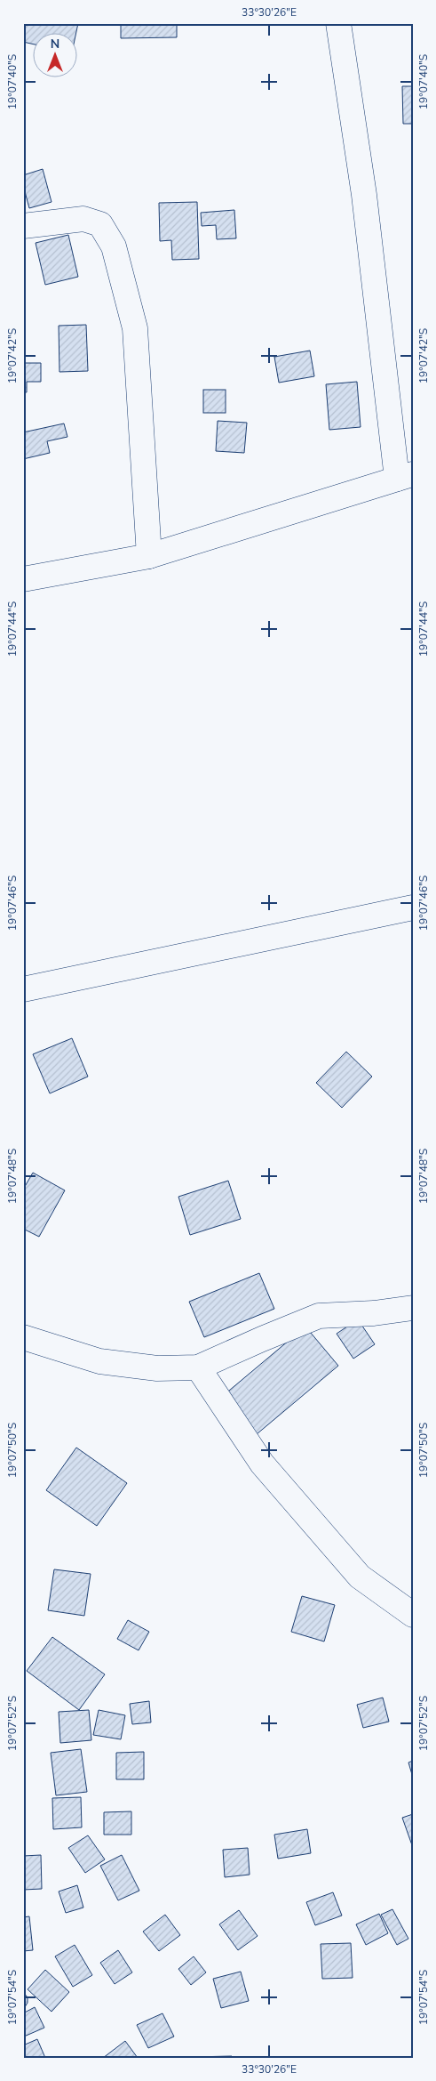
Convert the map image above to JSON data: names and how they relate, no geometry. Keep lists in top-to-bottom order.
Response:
{
  "north": "top",
  "coordinates": [
    "33°30'26\"E",
    "19°07'40\"S",
    "19°07'42\"S",
    "19°07'44\"S",
    "19°07'46\"S",
    "19°07'48\"S",
    "19°07'50\"S",
    "19°07'52\"S",
    "19°07'54\"S"
  ]
}
